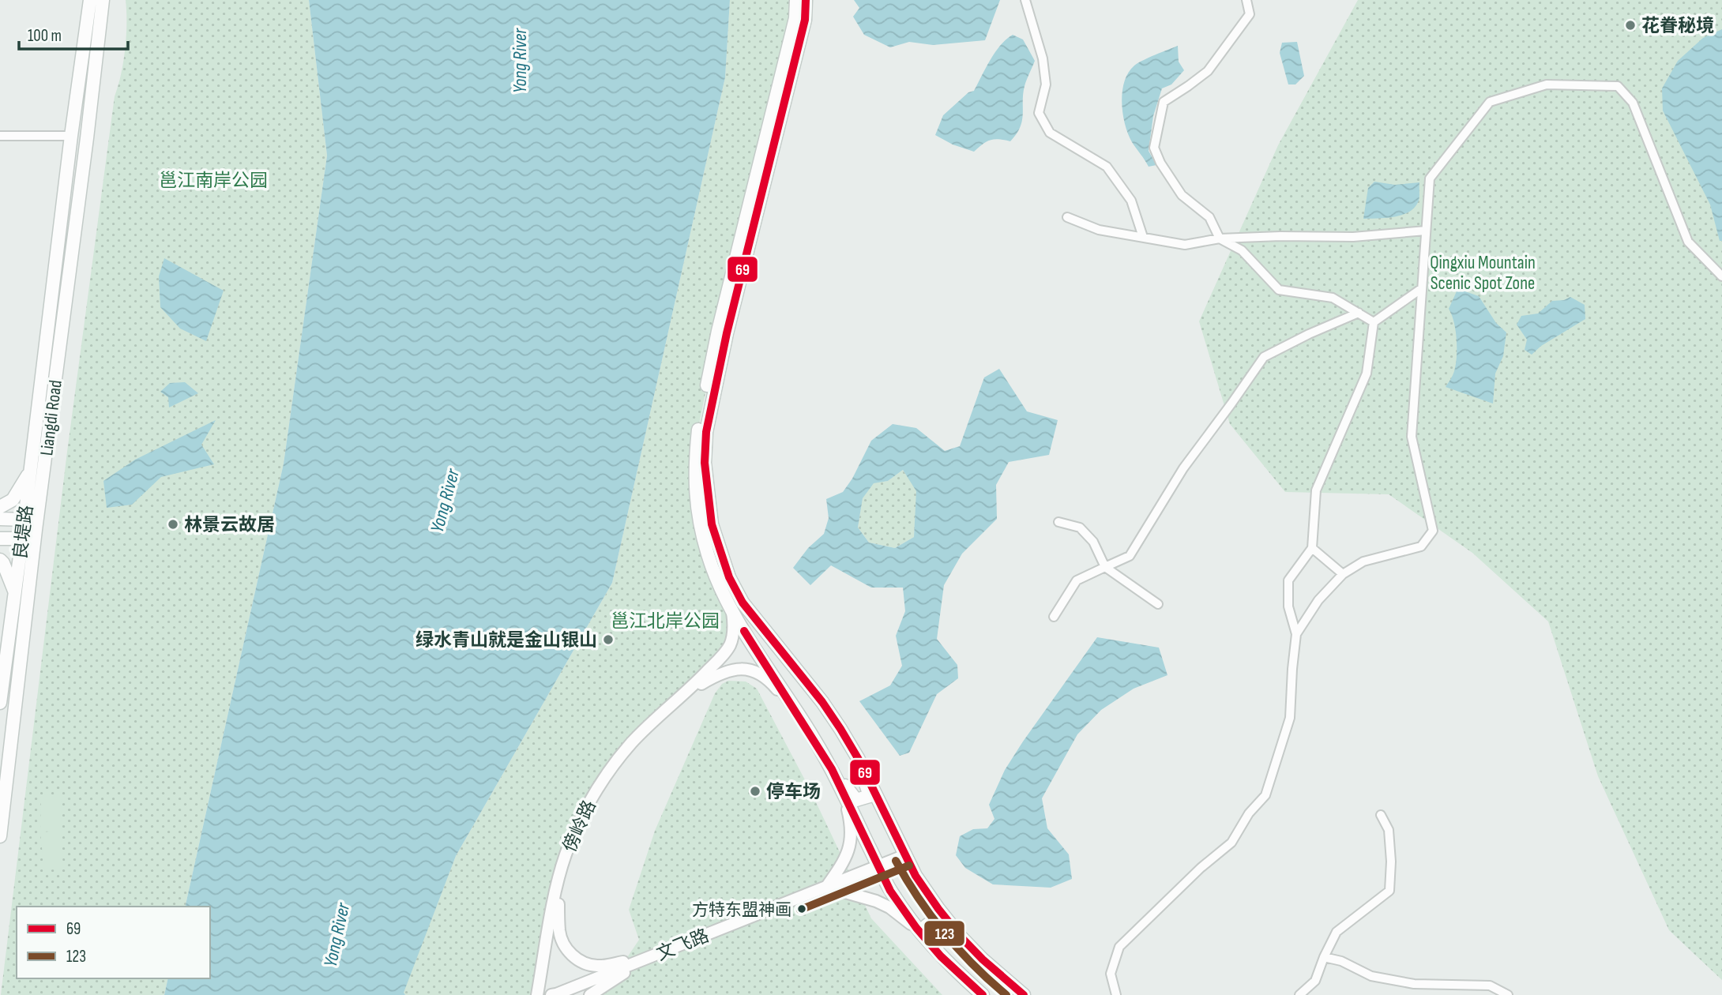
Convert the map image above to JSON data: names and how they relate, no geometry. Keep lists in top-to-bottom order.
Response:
{
  "streets": {
    "main road": ["Liangdi Road", "良堤路"],
    "street": ["傍岭路", "文飞路"]
  },
  "crossings": [
    ["Liangdi Road", "良堤路"]
  ],
  "water": ["Yong River"],
  "parks": ["邕江南岸公园", "Qingxiu Mountain Scenic Spot Zone", "邕江北岸公园"],
  "places": [
    "花眷秘境",
    "林景云故居",
    "绿水青山就是金山银山",
    "停车场",
    "方特东盟神画"
  ],
  "lines": ["transit line 69", "transit line 123"],
  "legend": ["69", "123"],
  "scale_bar": "100 m"
}
